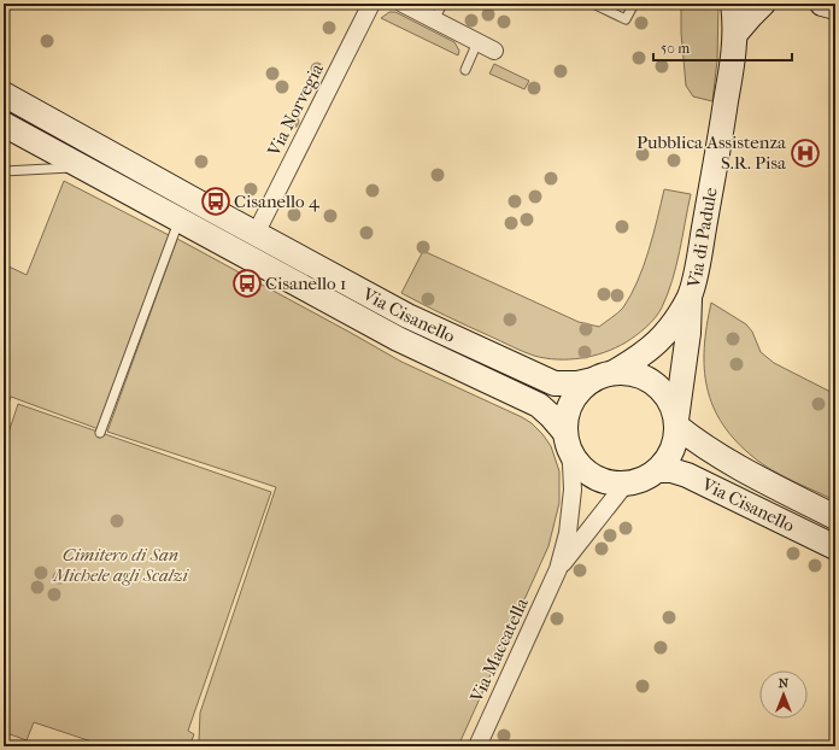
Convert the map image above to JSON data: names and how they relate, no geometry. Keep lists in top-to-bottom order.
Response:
{
  "streets": {
    "main road": ["Via di Padule", "Via Cisanello"],
    "street": ["Via Norvegia", "Via Maccatella"]
  },
  "crossings": [
    ["Via Norvegia", "Via Cisanello"],
    ["Via di Padule", "Via Cisanello"],
    ["Via di Padule", "Via Maccatella"],
    ["Via Cisanello", "Via Maccatella"]
  ],
  "parks": ["Cimitero di San Michele agli Scalzi"],
  "places": {
    "hospital": ["Pubblica Assistenza S.R. Pisa"],
    "bus stop": ["Cisanello 4", "Cisanello 1"]
  },
  "scale_bar": "50 m",
  "north": "top"
}
